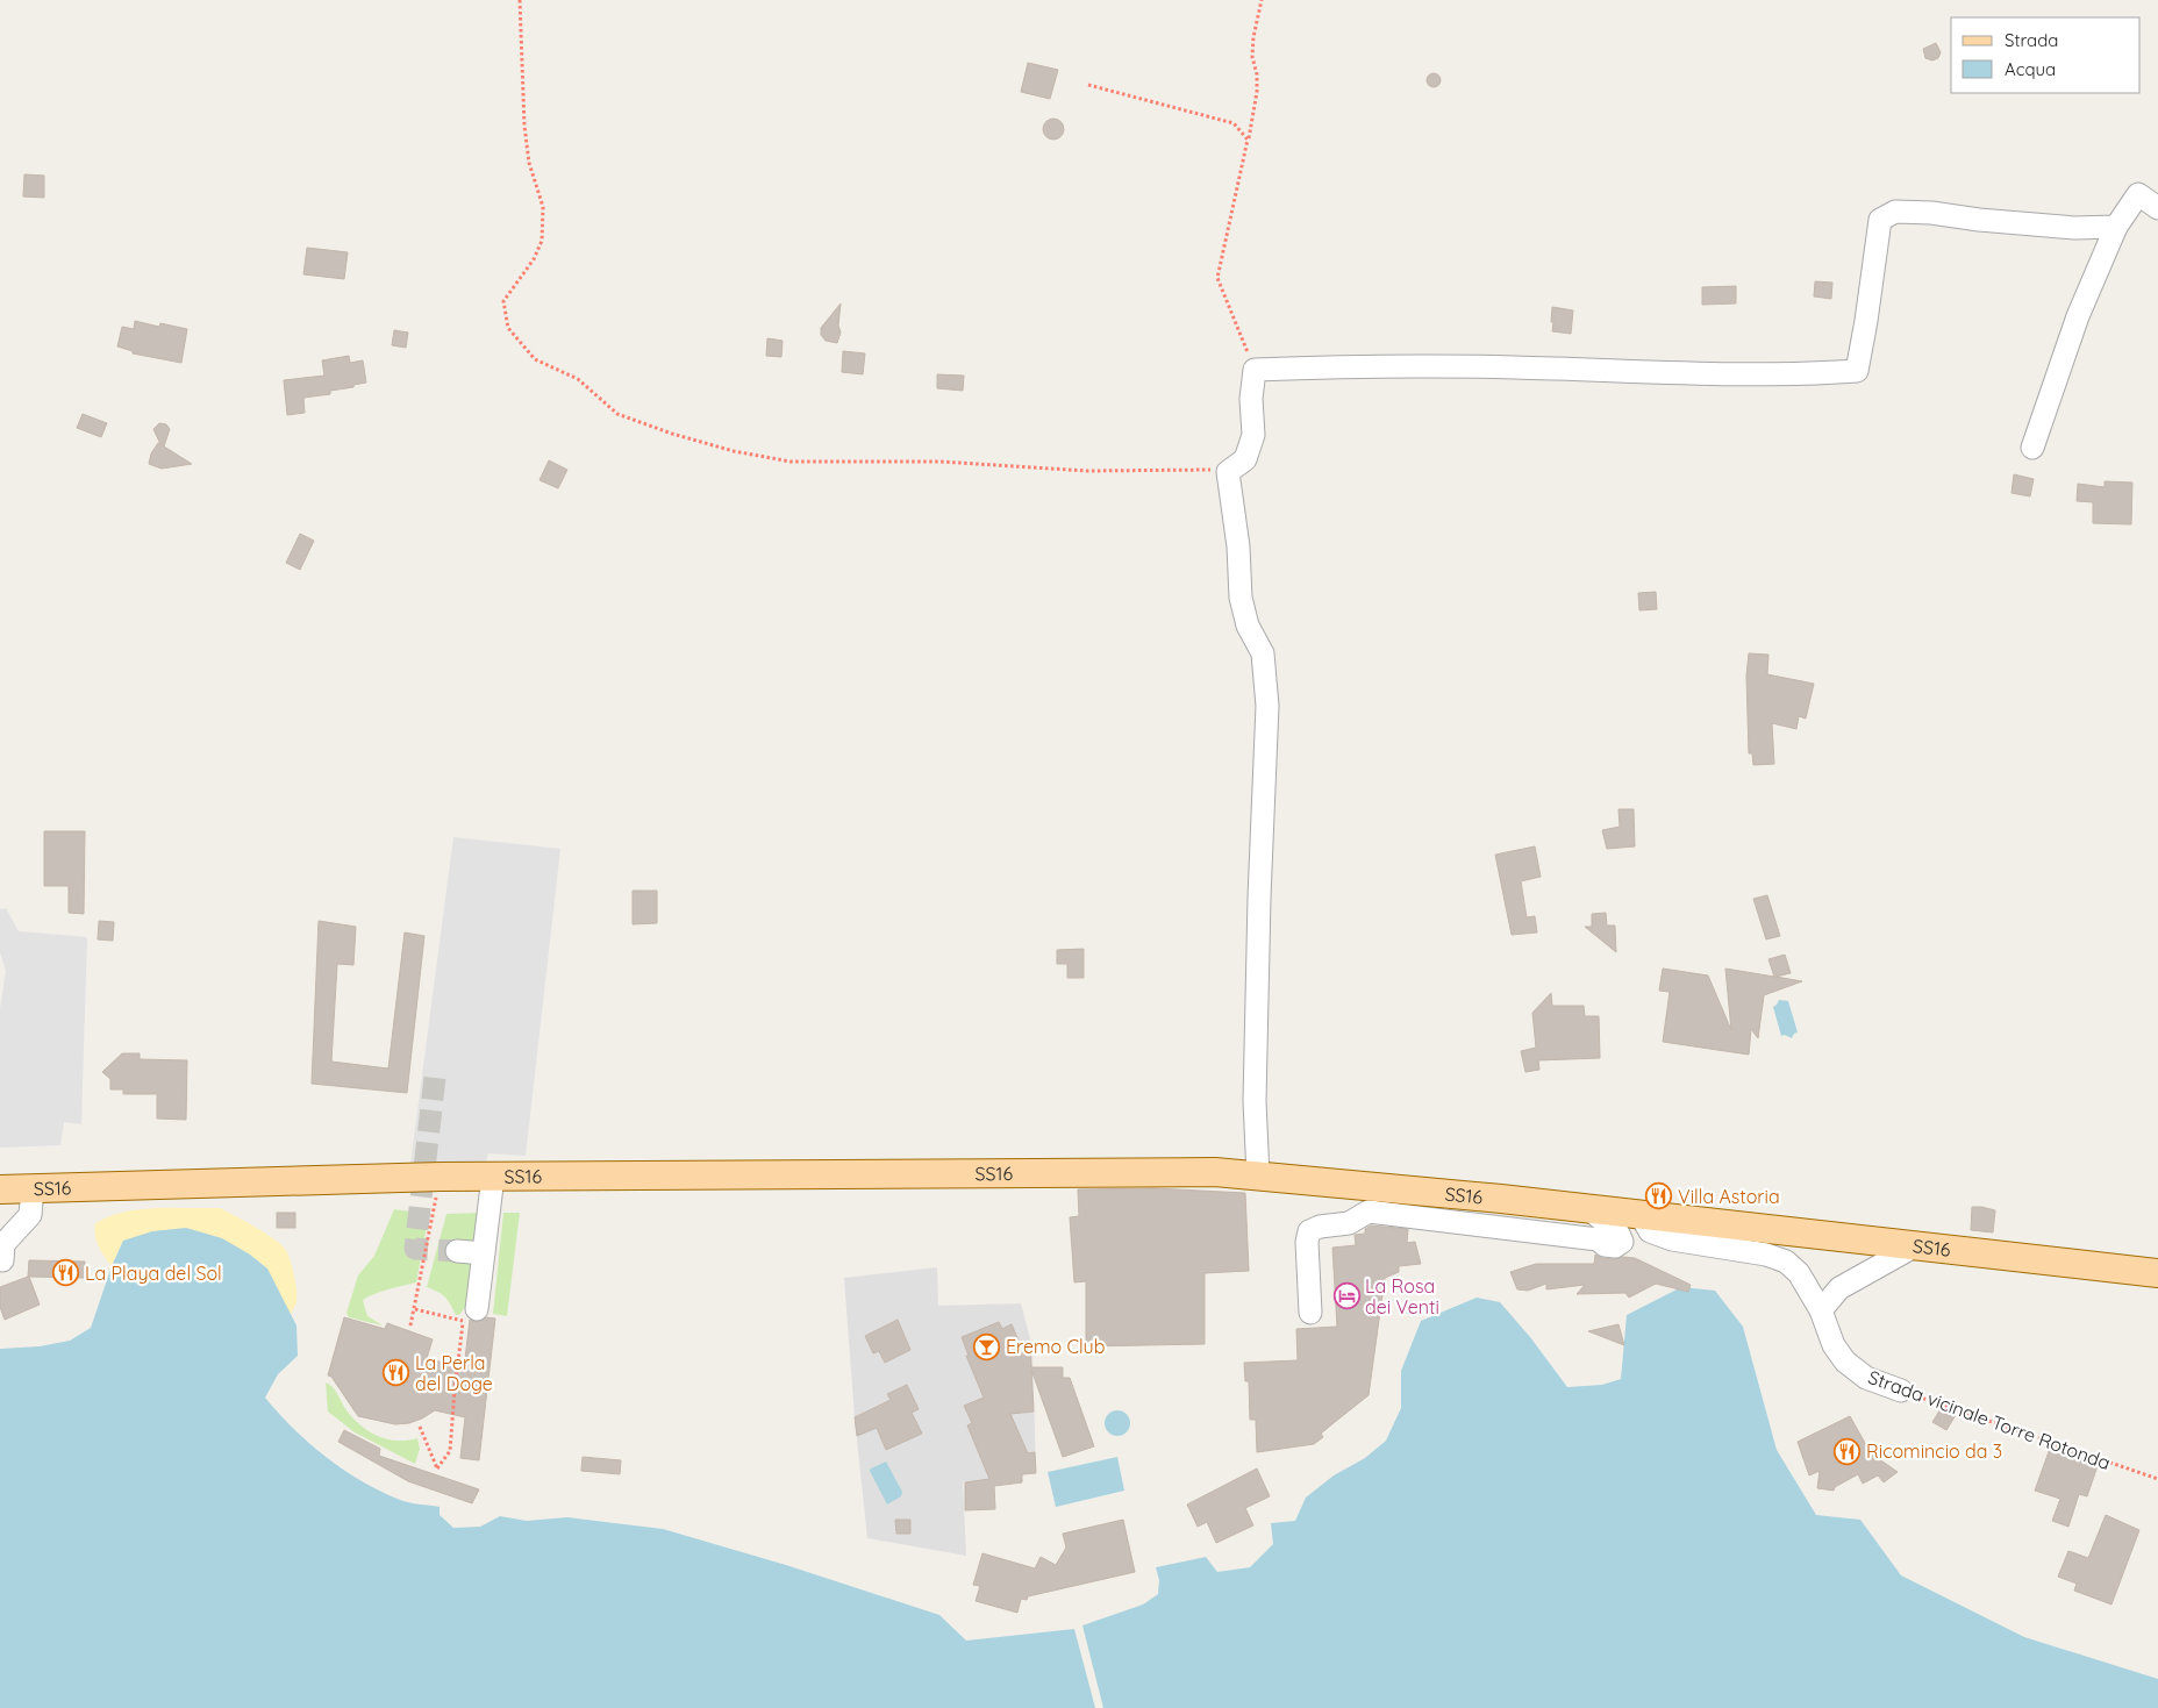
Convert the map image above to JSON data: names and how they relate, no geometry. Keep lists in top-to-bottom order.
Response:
{
  "streets": {
    "main road": ["SS16"],
    "street": ["Strada vicinale Torre Rotonda"]
  },
  "crossings": [
    ["SS16", "Strada vicinale Torre Rotonda"]
  ],
  "places": {
    "restaurant": [
      "Villa Astoria",
      "La Playa del Sol",
      "La Perla del Doge",
      "Ricomincio da 3"
    ],
    "hotel": ["La Rosa dei Venti"],
    "bar": ["Eremo Club"]
  },
  "legend": ["Strada", "Acqua"]
}
